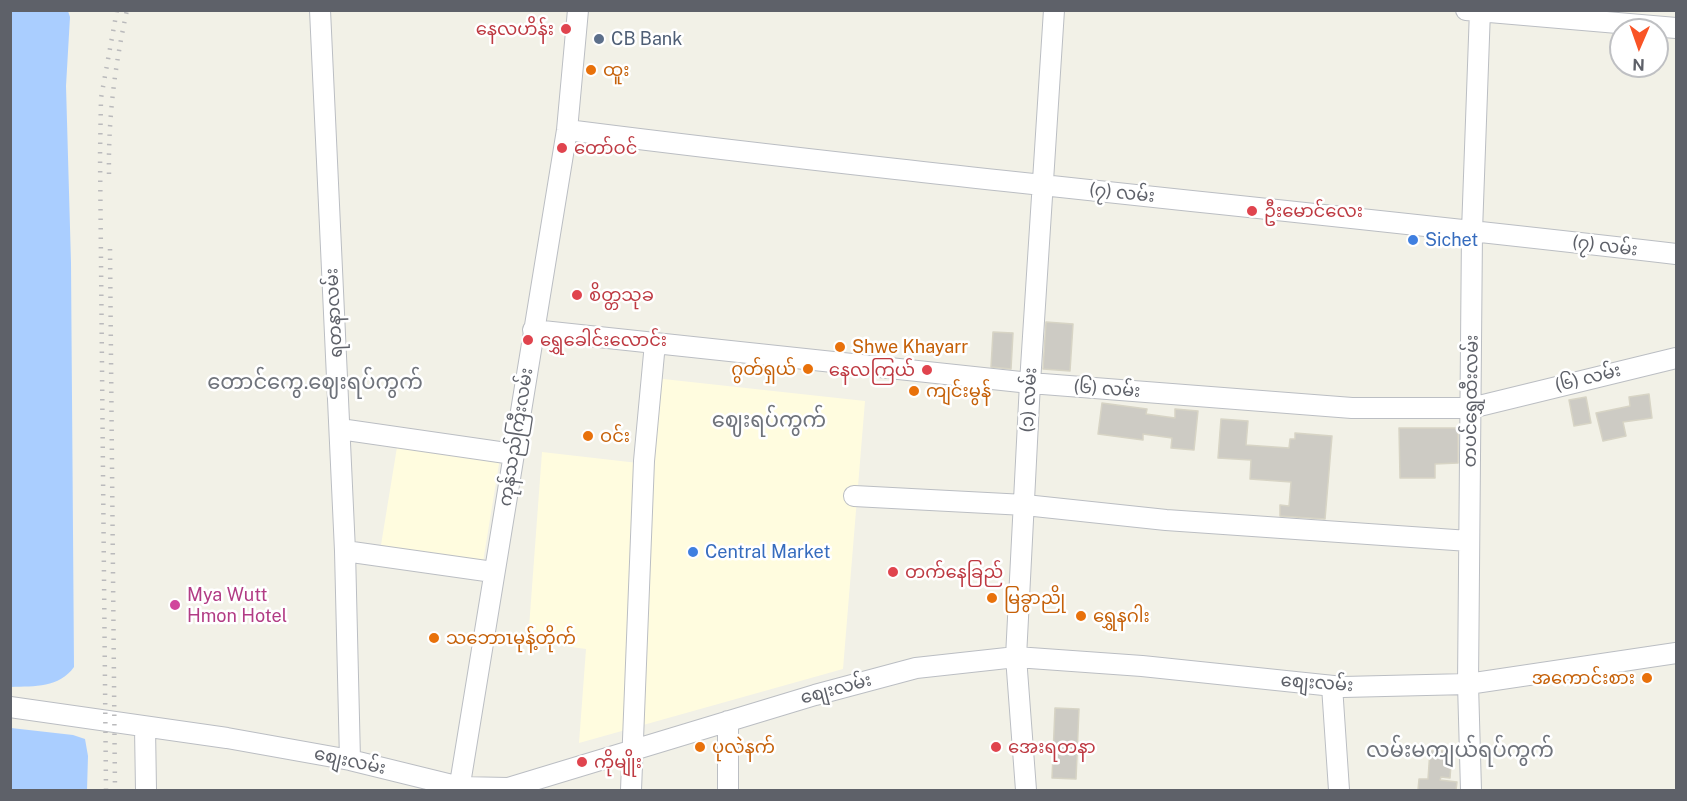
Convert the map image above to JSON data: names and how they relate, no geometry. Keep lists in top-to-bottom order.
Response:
{
  "streets": {
    "street": [
      "(၇) လမ်း",
      "ရတနာလမ်း",
      "(၆) လမ်း",
      "(၁) လမ်း",
      "တပင်ရွှေထီးလမ်း",
      "ကုန်သည်ကြီးလမ်း",
      "စျေးလမ်း"
    ]
  },
  "crossings": [
    ["(၇) လမ်း", "(၁) လမ်း"],
    ["(၇) လမ်း", "တပင်ရွှေထီးလမ်း"],
    ["(၇) လမ်း", "ကုန်သည်ကြီးလမ်း"],
    ["ရတနာလမ်း", "စျေးလမ်း"],
    ["(၆) လမ်း", "(၁) လမ်း"],
    ["(၆) လမ်း", "တပင်ရွှေထီးလမ်း"],
    ["(၆) လမ်း", "ကုန်သည်ကြီးလမ်း"],
    ["(၁) လမ်း", "စျေးလမ်း"],
    ["တပင်ရွှေထီးလမ်း", "စျေးလမ်း"],
    ["ကုန်သည်ကြီးလမ်း", "စျေးလမ်း"]
  ],
  "districts": ["တောင်ကွေ.ဈေးရပ်ကွက်", "ဈေးရပ်ကွက်", "လမ်းမကျယ်ရပ်ကွက်"],
  "places": [
    "နေလဟိန်း",
    "CB Bank",
    "ထူး",
    "တော်ဝင်",
    "ဦးမောင်လေး",
    "Sichet",
    "စိတ္တသုခ",
    "ရွှေခေါင်းလောင်း",
    "Shwe Khayarr",
    "ဂွတ်ရှယ်",
    "နေလကြယ်",
    "ကျင်းမွန်",
    "ဝင်း",
    "Central Market",
    "တက်နေခြည်",
    "မြခွာညို",
    "Mya Wutt Hmon Hotel",
    "ရွှေနဂါး",
    "သဘောၤမုန့်တိုက်",
    "အကောင်းစား",
    "ပုလဲနက်",
    "အေးရတနာ",
    "ကိုမျိုး"
  ],
  "north": "bottom"
}
